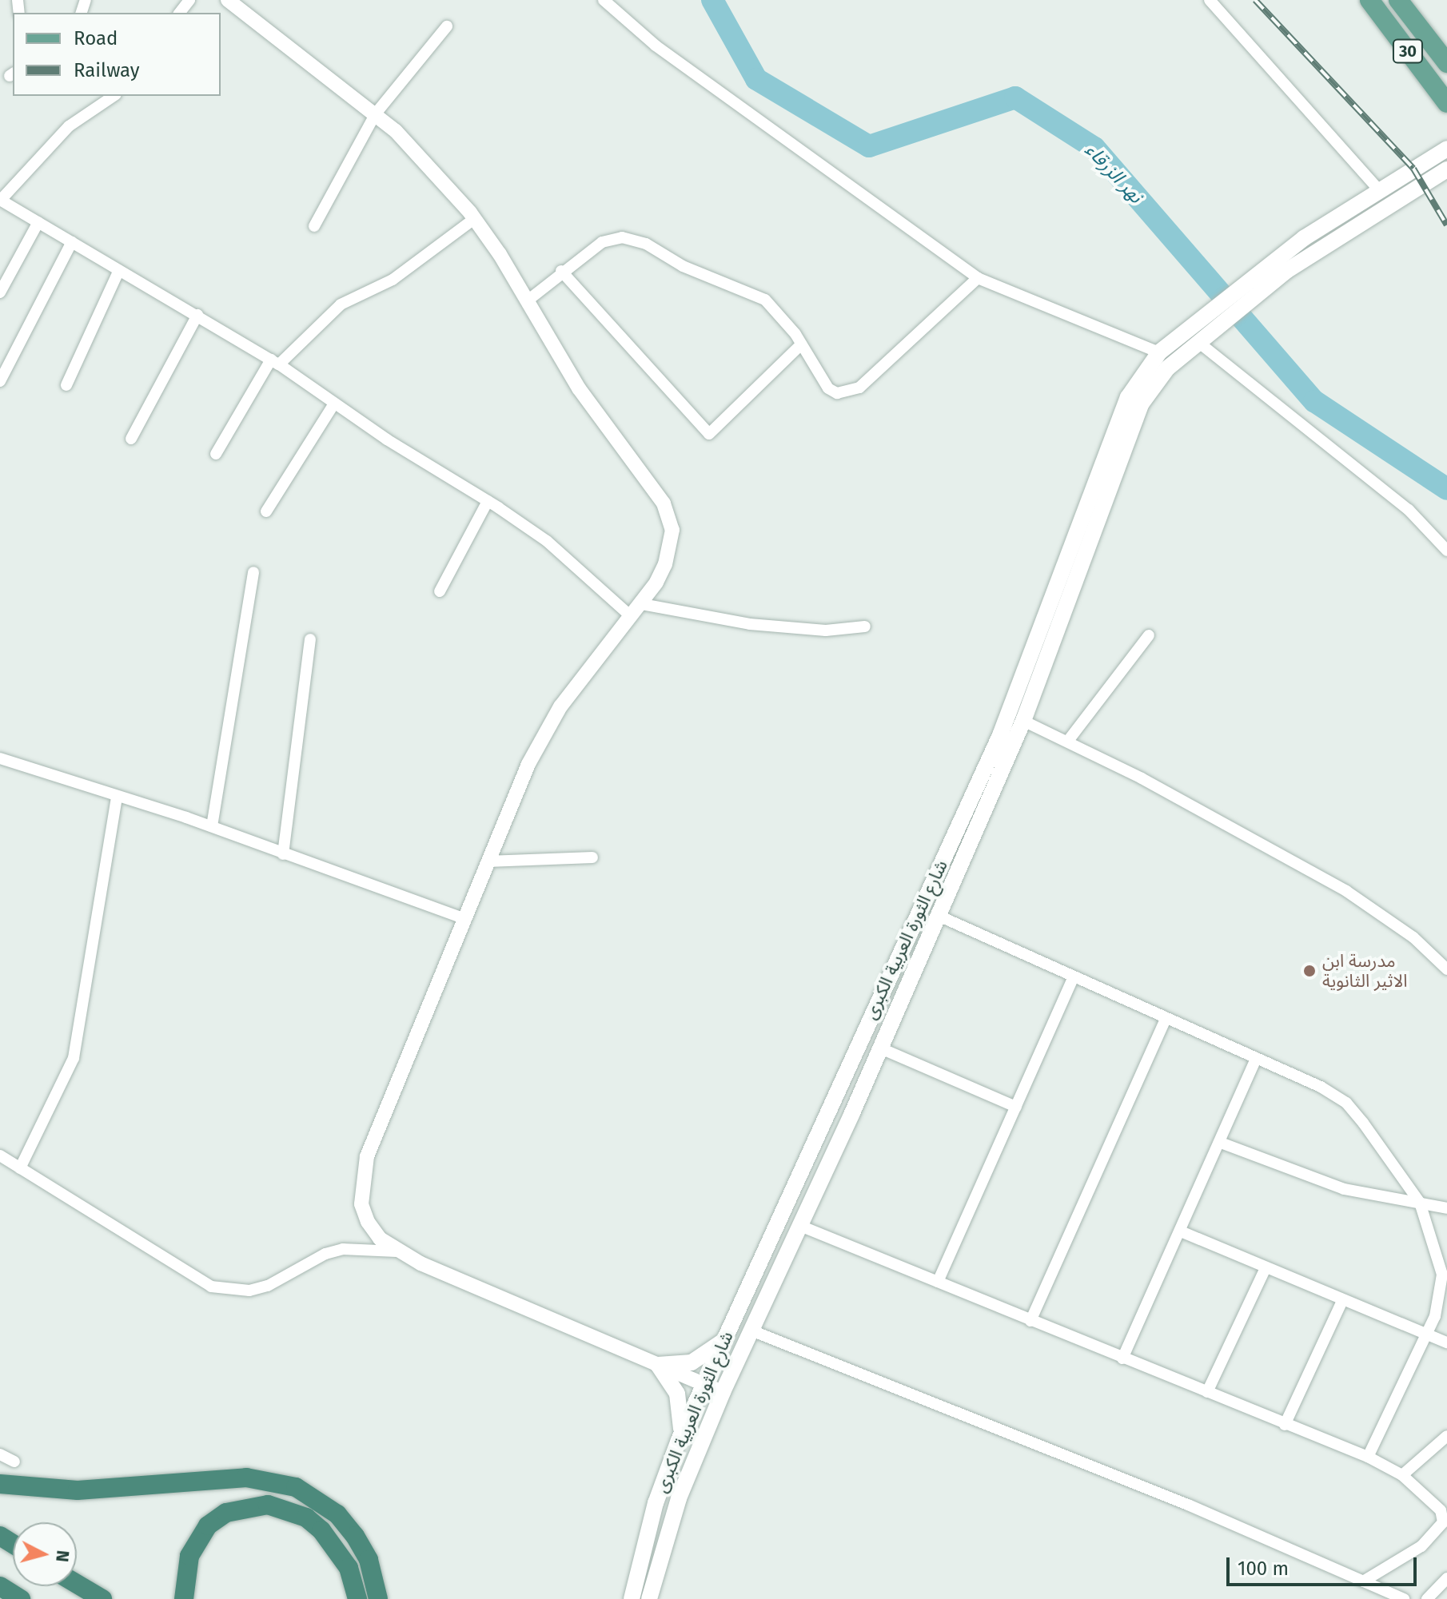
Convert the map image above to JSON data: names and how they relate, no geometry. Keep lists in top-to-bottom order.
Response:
{
  "streets": {
    "main road": ["30", "شارع الثورة العربية الكبرى"]
  },
  "water": ["نهر الزرقاء"],
  "places": ["مدرسة ابن الاثير الثانوية"],
  "legend": ["Road", "Railway"],
  "scale_bar": "100 m",
  "north": "right"
}
